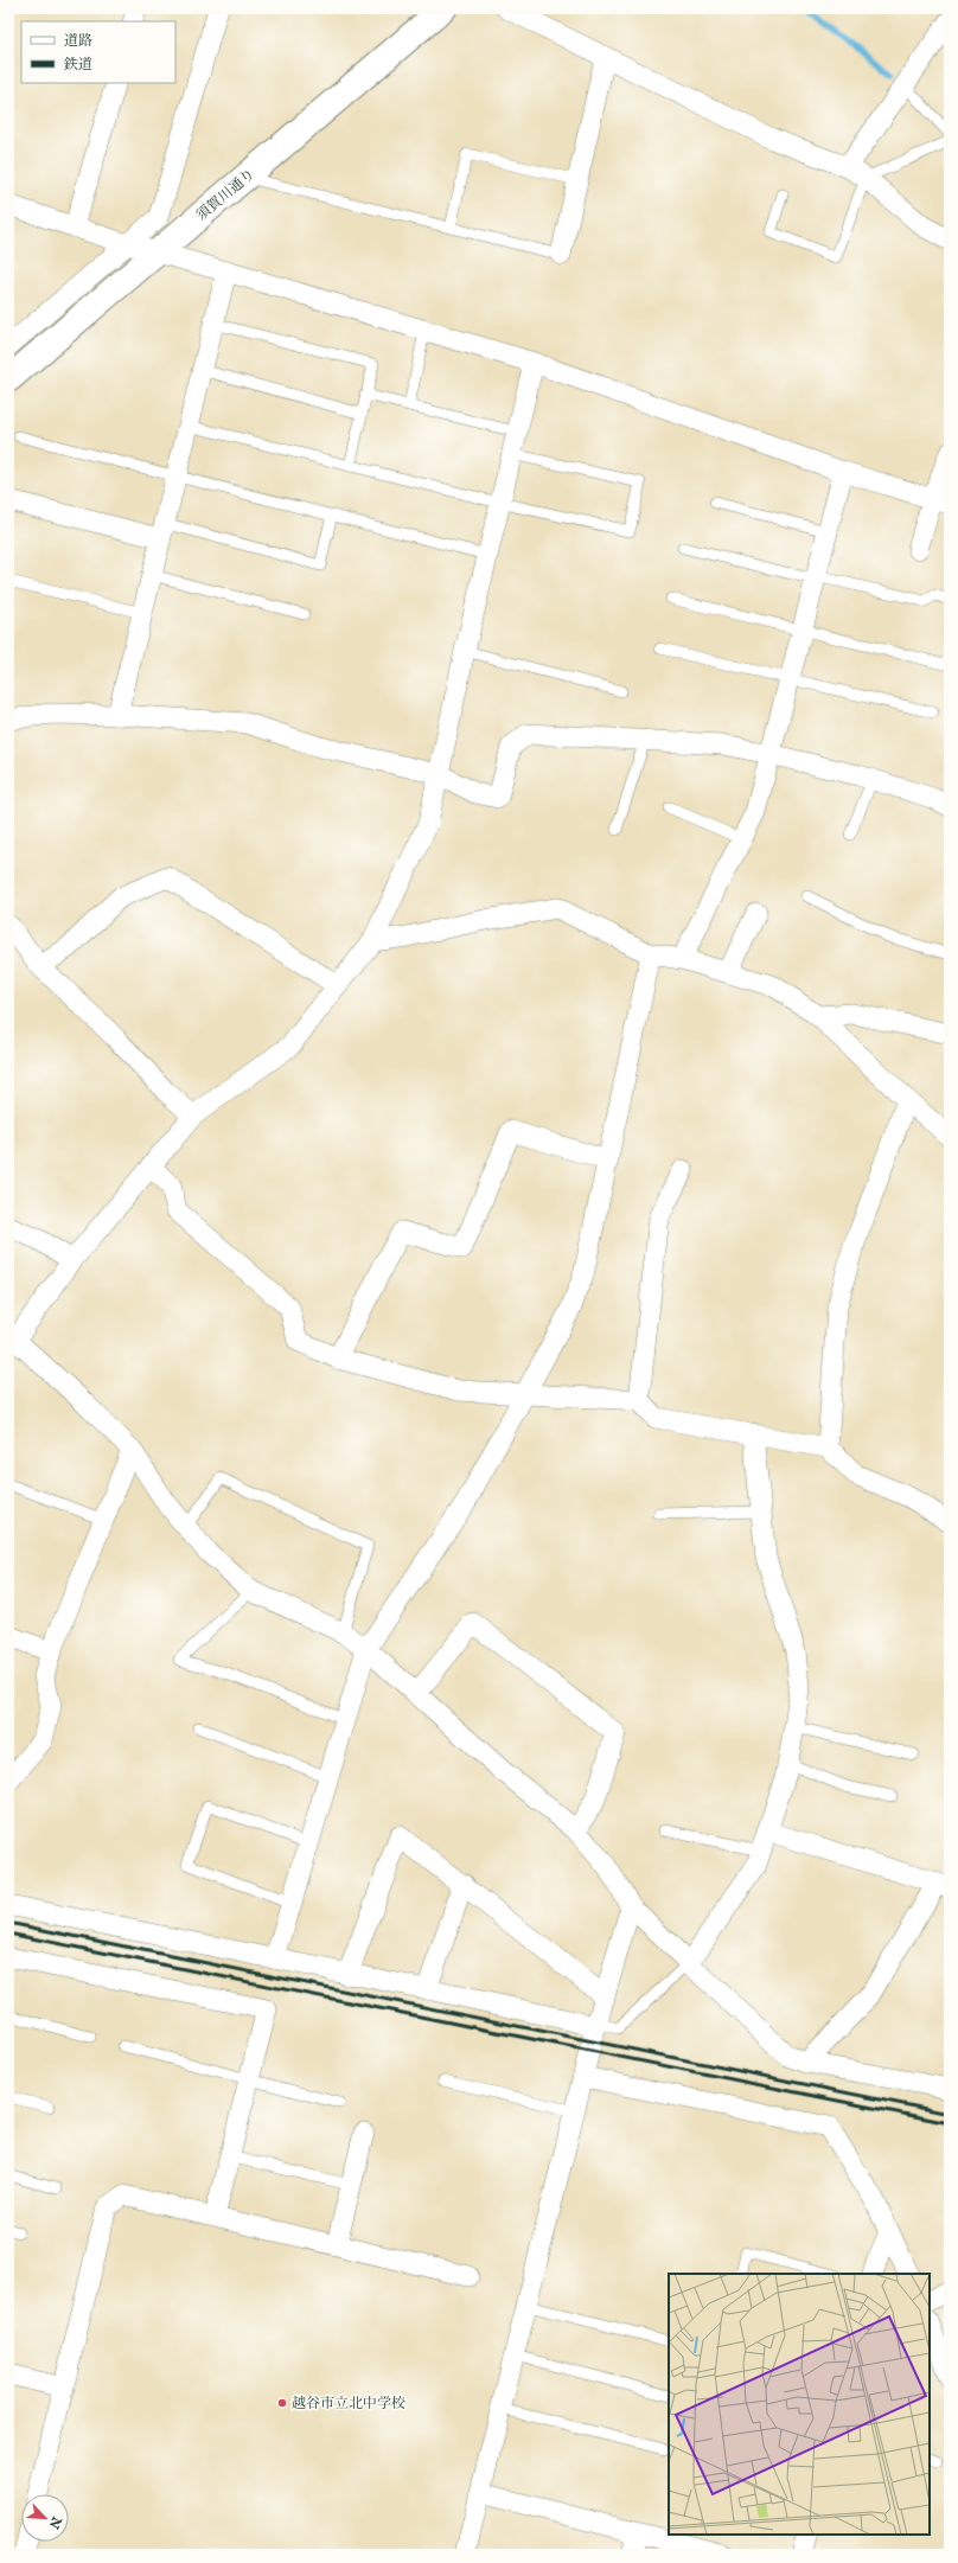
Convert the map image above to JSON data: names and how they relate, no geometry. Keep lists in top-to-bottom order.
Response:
{
  "streets": {
    "street": ["須賀川通り"]
  },
  "places": ["越谷市立北中学校"],
  "legend": ["道路", "鉄道"],
  "north": "bottom right"
}
